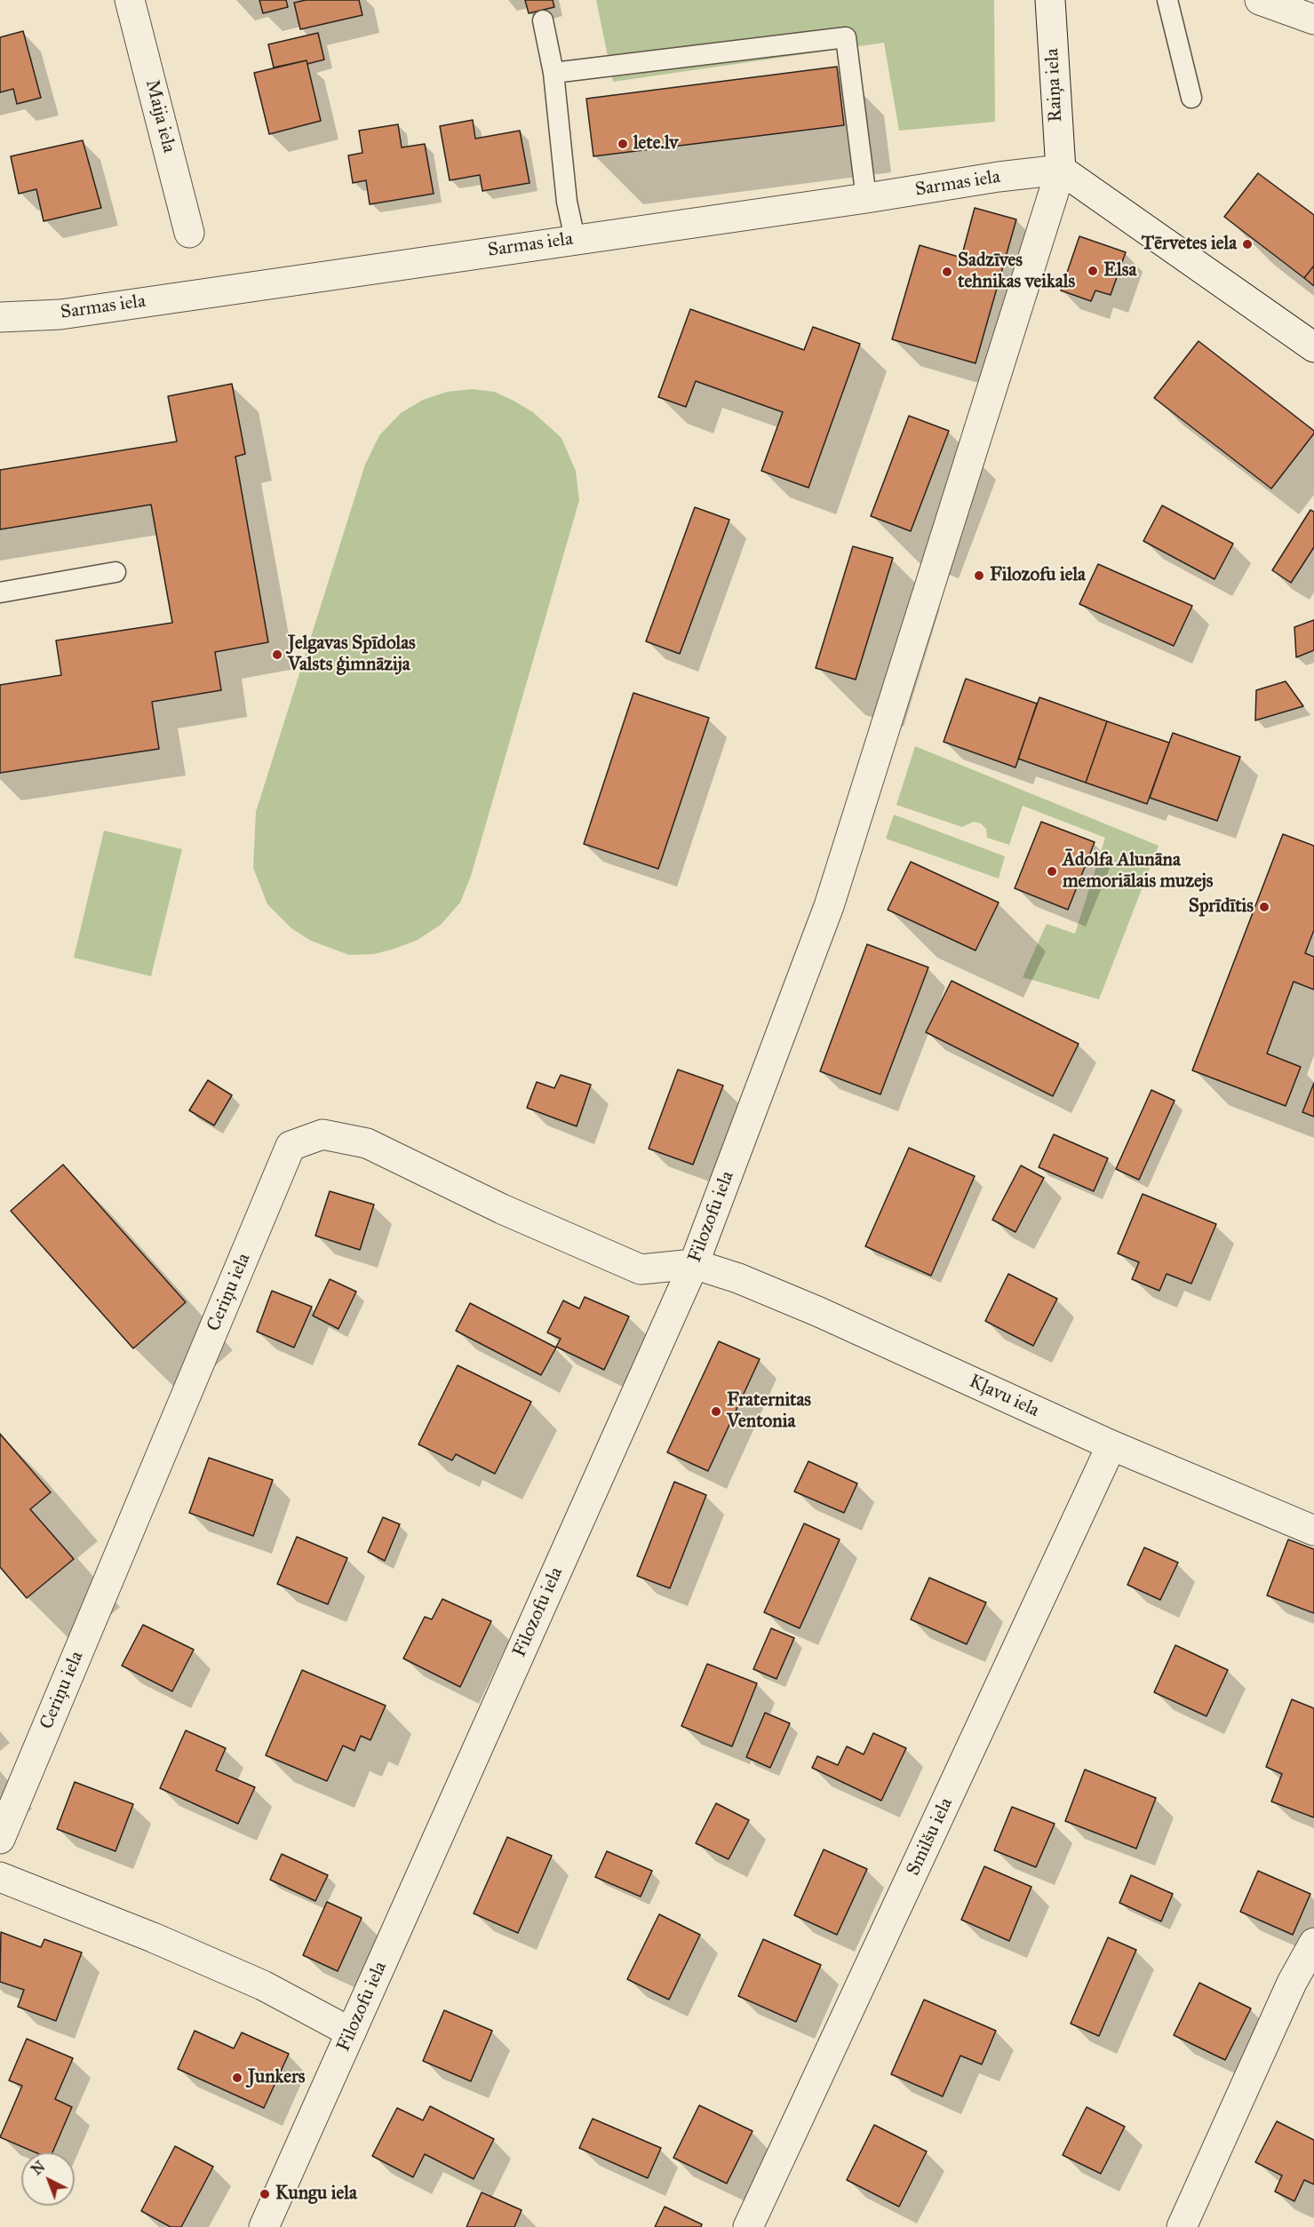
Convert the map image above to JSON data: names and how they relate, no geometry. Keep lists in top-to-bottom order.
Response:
{
  "streets": {
    "street": [
      "Raiņa iela",
      "Maija iela",
      "Sarmas iela",
      "Filozofu iela",
      "Ceriņu iela",
      "Kļavu iela",
      "Smilšu iela"
    ]
  },
  "crossings": [
    ["Raiņa iela", "Sarmas iela"],
    ["Raiņa iela", "Filozofu iela"],
    ["Sarmas iela", "Filozofu iela"],
    ["Filozofu iela", "Ceriņu iela"],
    ["Filozofu iela", "Kļavu iela"],
    ["Ceriņu iela", "Kļavu iela"],
    ["Kļavu iela", "Smilšu iela"]
  ],
  "places": [
    "lete.lv",
    "Tērvetes iela",
    "Elsa",
    "Sadzīves tehnikas veikals",
    "Filozofu iela",
    "Jelgavas Spīdolas Valsts ģimnāzija",
    "Ādolfa Alunāna memoriālais muzejs",
    "Sprīdītis",
    "Fraternitas Ventonia",
    "Junkers",
    "Kungu iela"
  ],
  "north": "top left"
}
